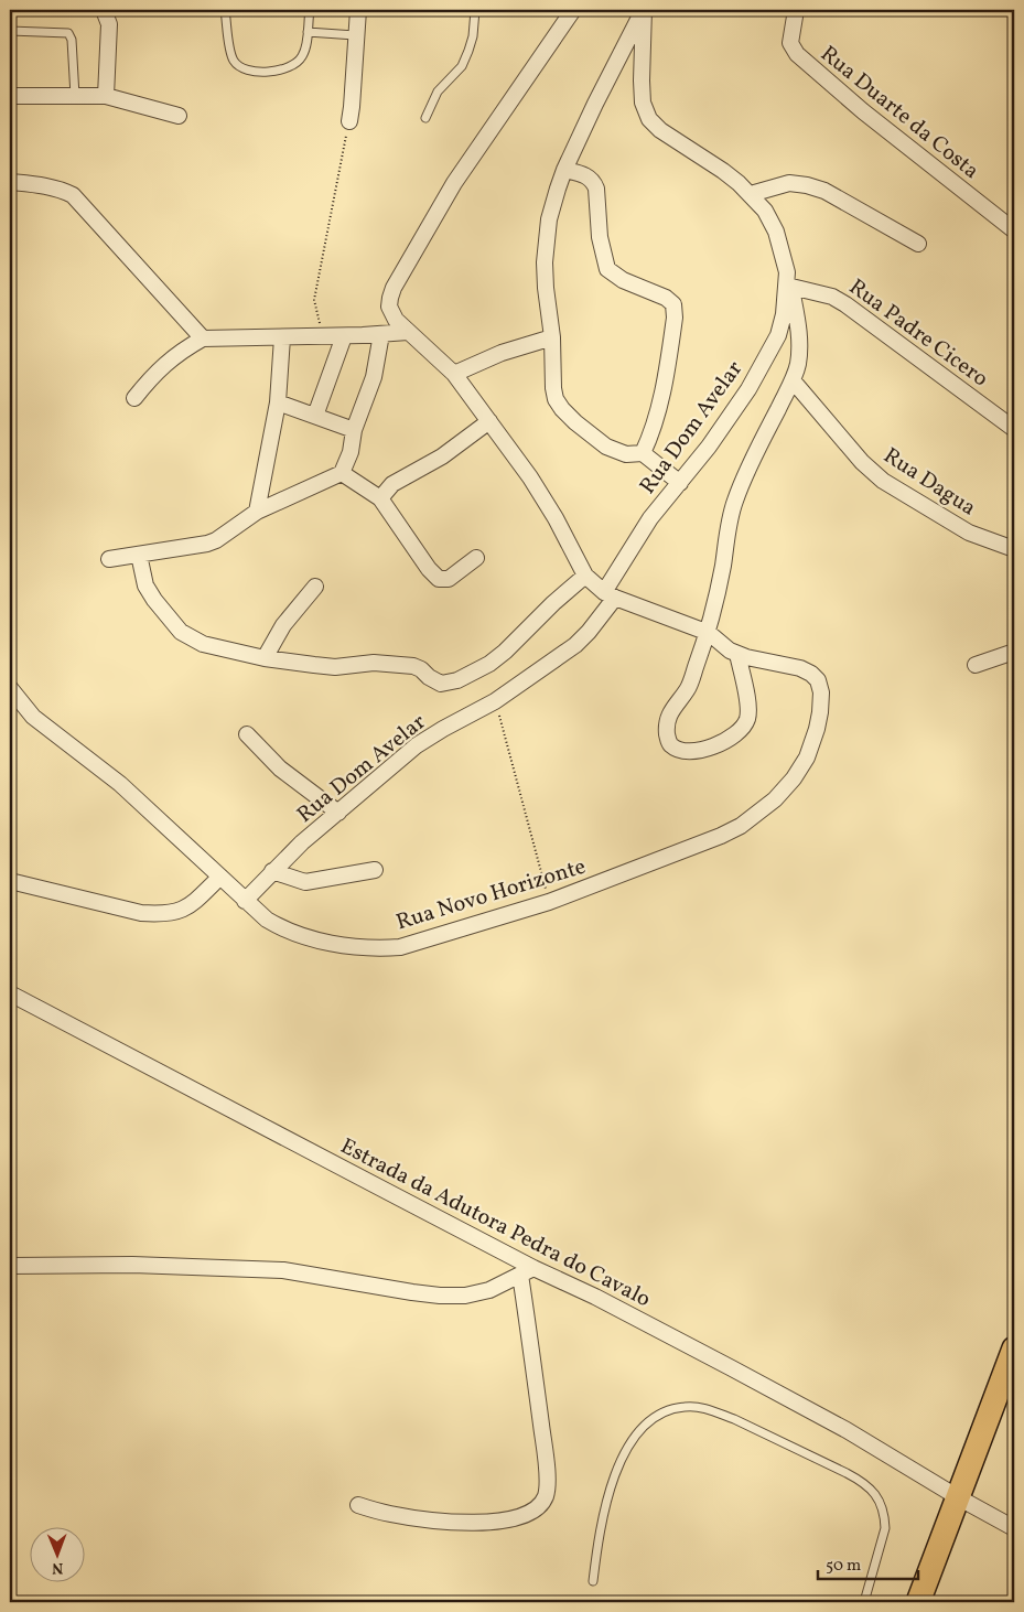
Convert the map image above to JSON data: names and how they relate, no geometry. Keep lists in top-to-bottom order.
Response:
{
  "streets": {
    "street": [
      "Rua Duarte da Costa",
      "Rua Padre Cicero",
      "Rua Dom Avelar",
      "Rua Dagua",
      "Rua Novo Horizonte",
      "Estrada da Adutora Pedra do Cavalo"
    ]
  },
  "crossings": [
    ["Rua Padre Cicero", "Rua Dom Avelar"],
    ["Rua Dom Avelar", "Rua Novo Horizonte"]
  ],
  "scale_bar": "50 m",
  "north": "bottom"
}
